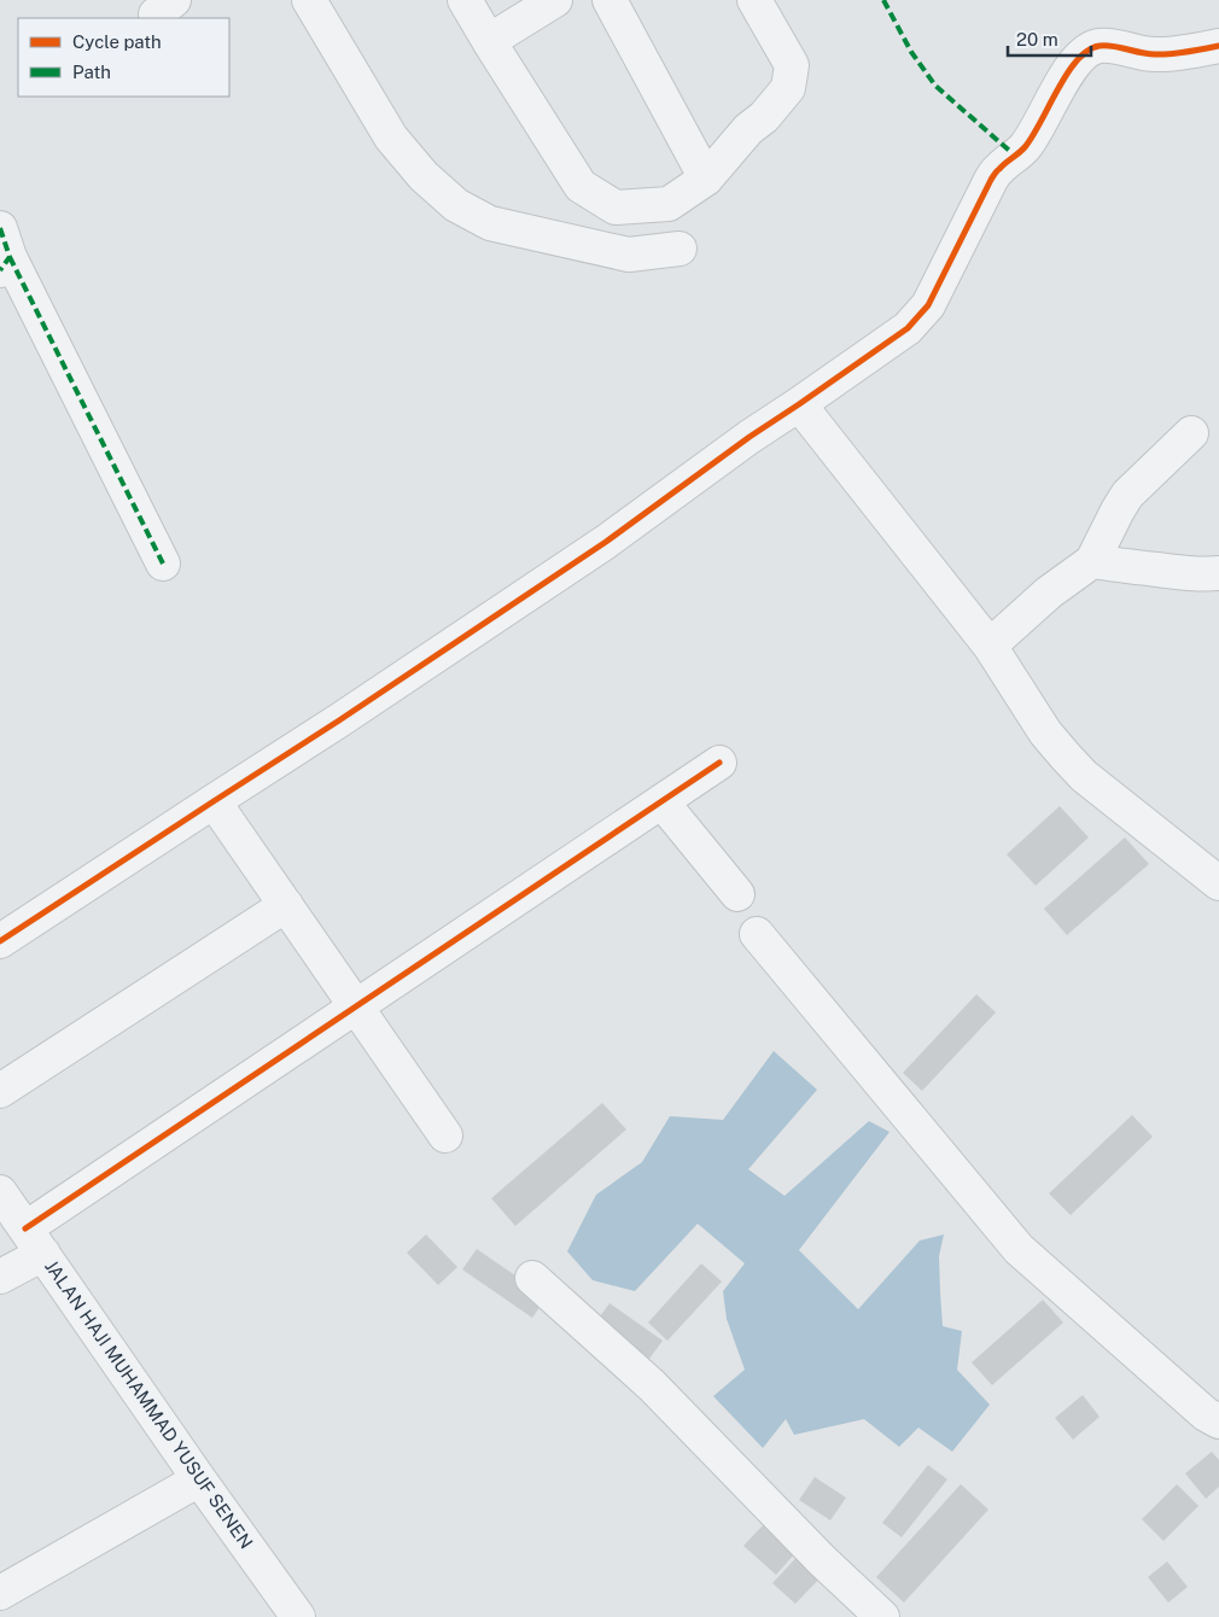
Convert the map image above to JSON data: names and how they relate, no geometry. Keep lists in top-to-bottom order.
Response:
{
  "streets": {
    "street": ["JALAN HAJI MUHAMMAD YUSUF SENEN"]
  },
  "legend": ["Cycle path", "Path"],
  "scale_bar": "20 m"
}
